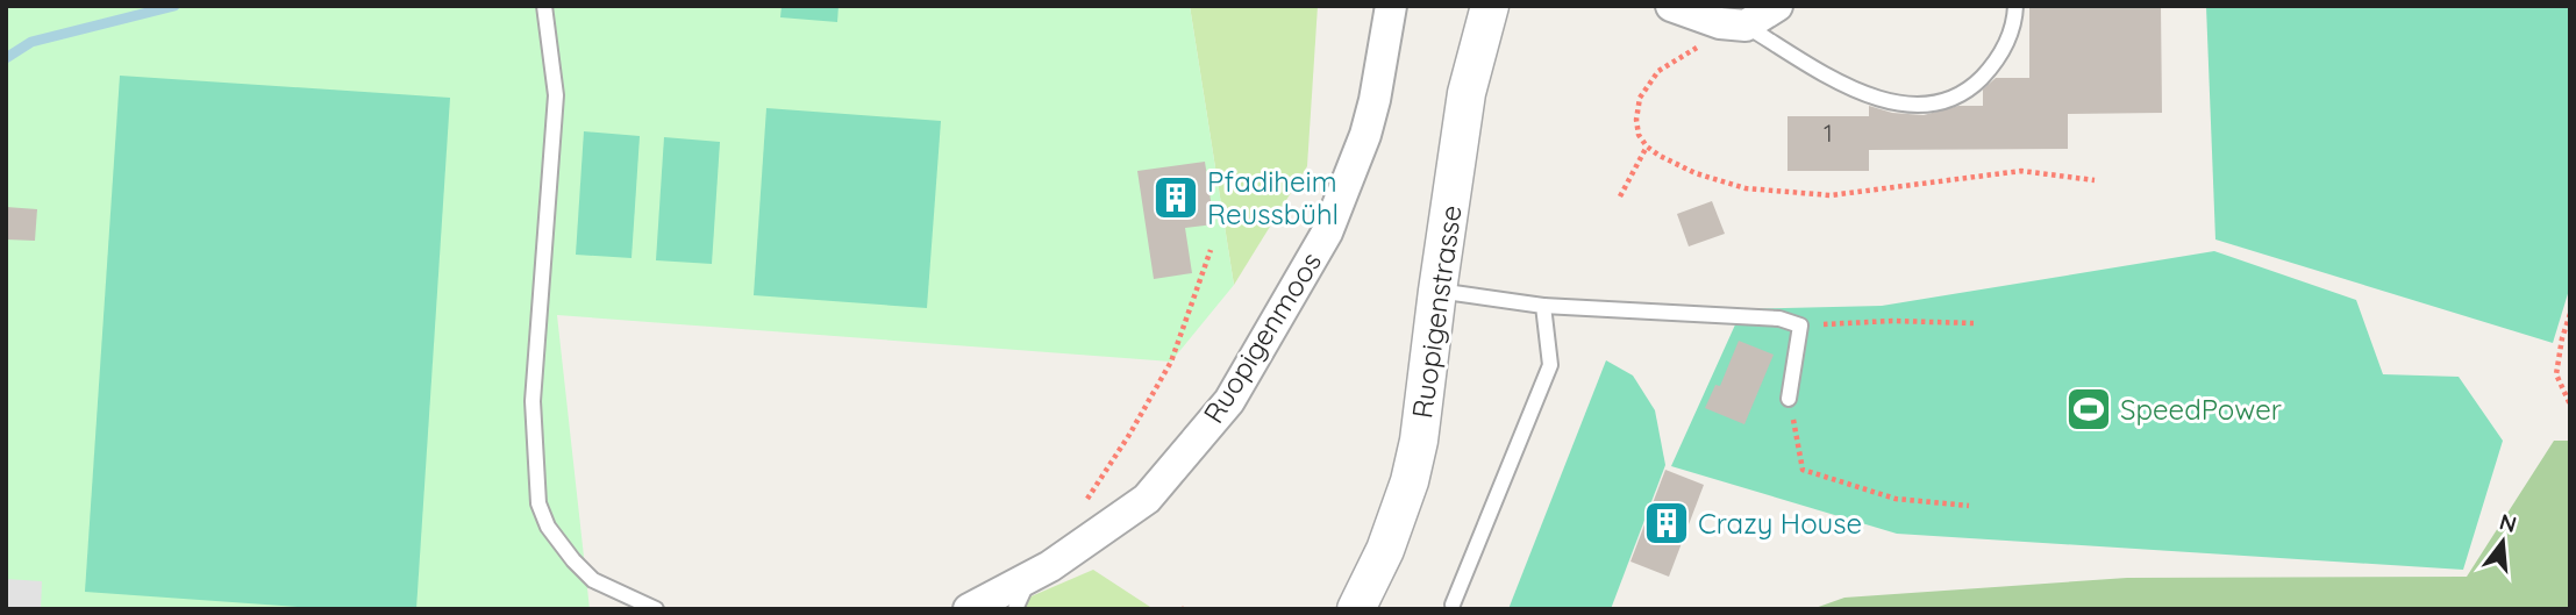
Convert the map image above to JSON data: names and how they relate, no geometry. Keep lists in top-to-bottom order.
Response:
{
  "streets": {
    "street": ["Ruopigenstrasse", "Ruopigenmoos"]
  },
  "places": {
    "building": ["Pfadiheim Reussbühl", "Crazy House"],
    "sports": ["SpeedPower"]
  },
  "house_numbers": ["1"],
  "north": "top"
}
